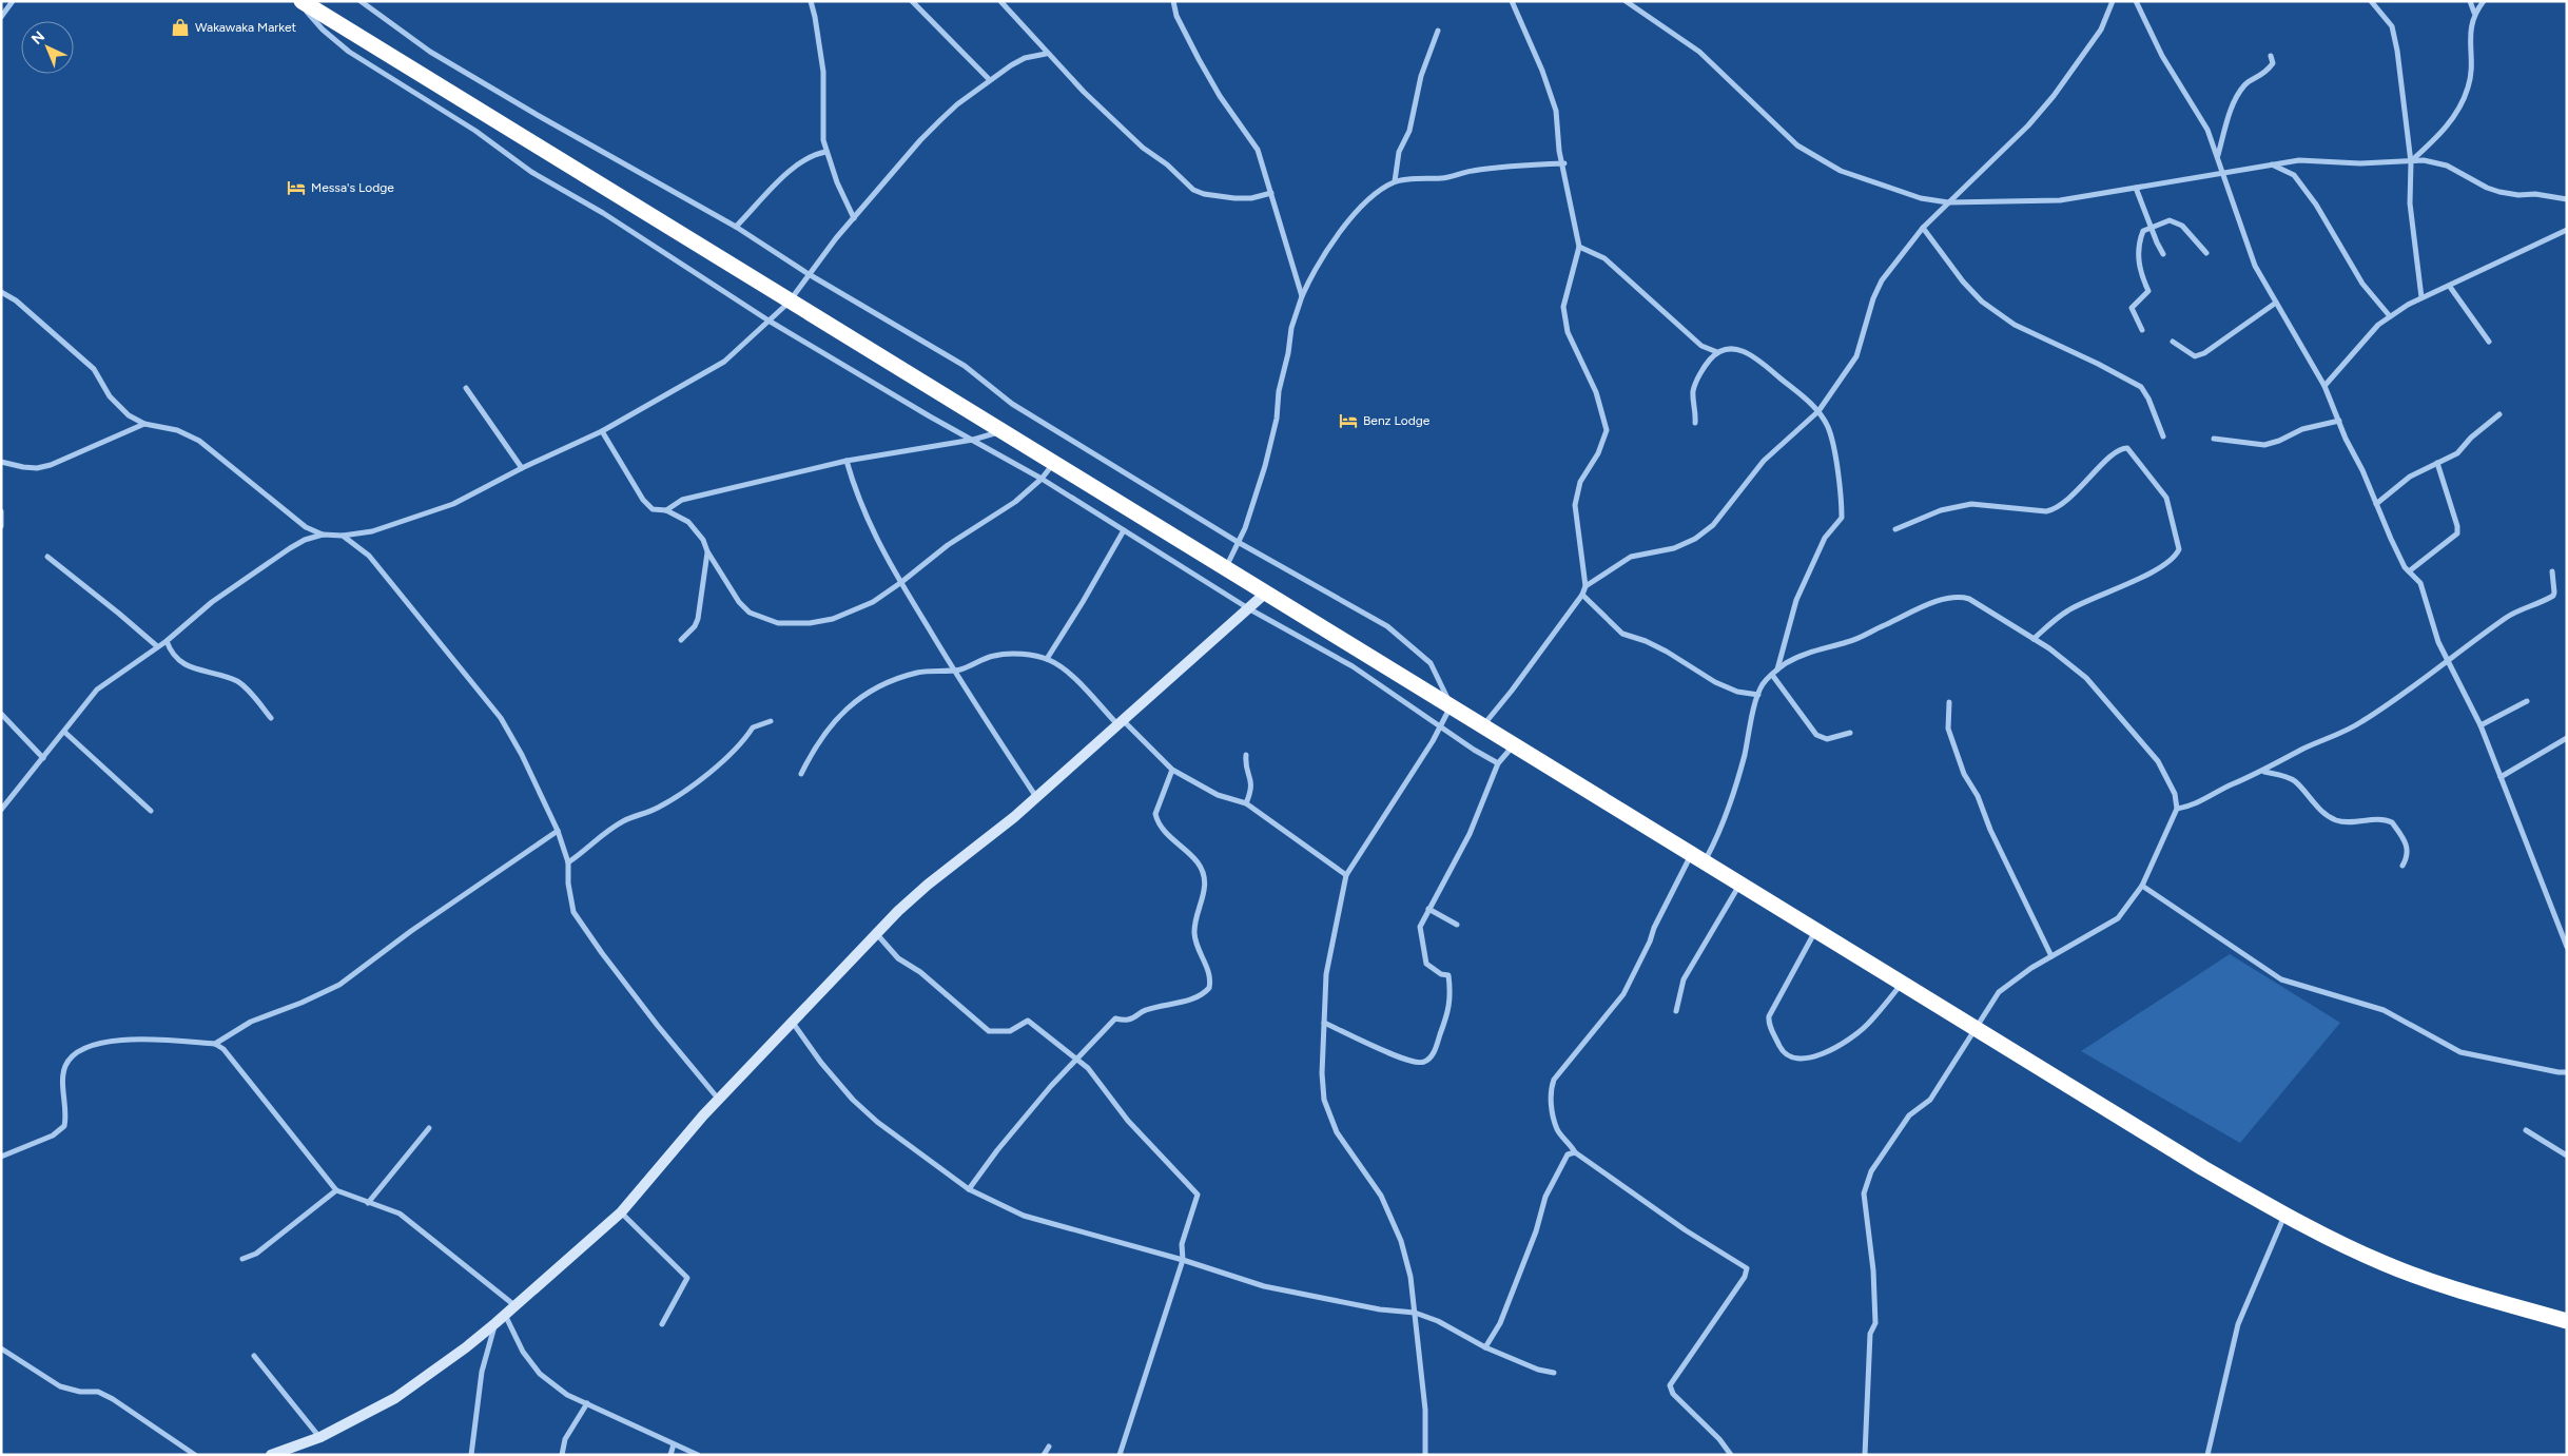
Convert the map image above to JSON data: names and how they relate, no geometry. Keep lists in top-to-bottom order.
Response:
{
  "places": {
    "shop": ["Wakawaka Market"],
    "hotel": ["Messa's Lodge", "Benz Lodge"]
  },
  "north": "top left"
}
